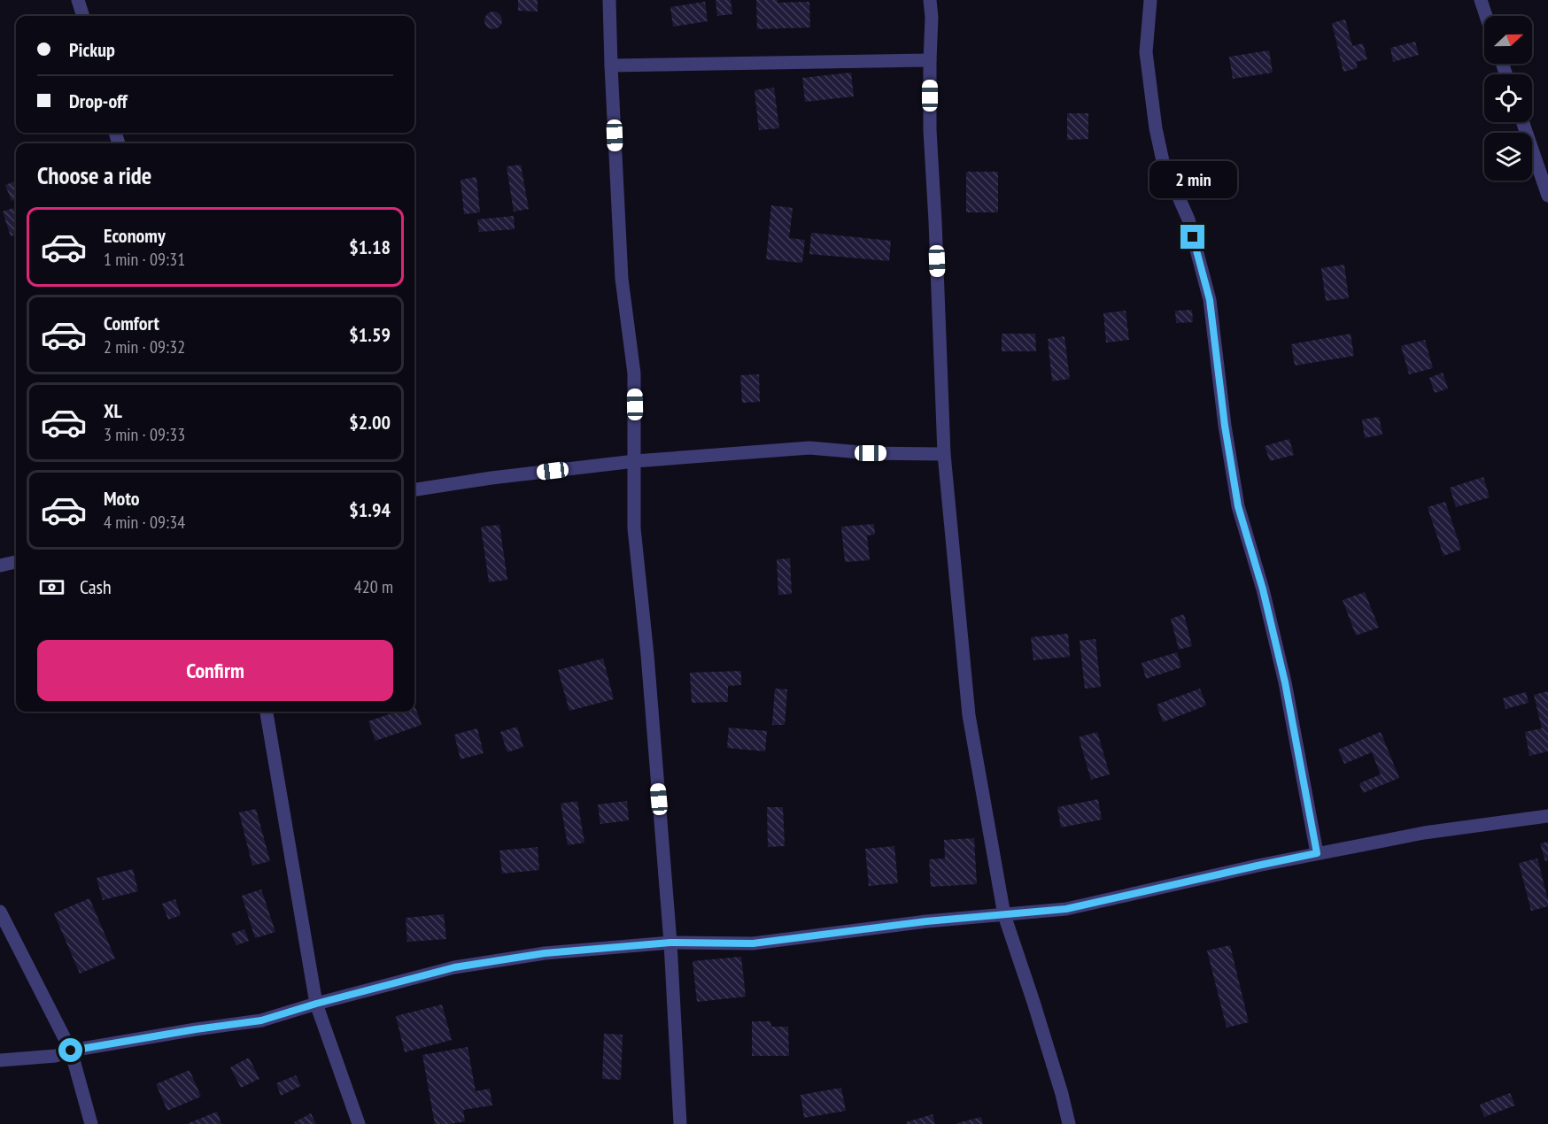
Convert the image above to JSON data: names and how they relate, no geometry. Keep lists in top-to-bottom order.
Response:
{
  "north": "right",
  "page": {
    "banner": ["Pickup", "Drop-off"],
    "heading": "Choose a ride",
    "bubble": "2 min",
    "list": [
      {
        "name": "Economy",
        "note": "1 min · 09:31",
        "value": "$1.18"
      },
      {
        "name": "Comfort",
        "note": "2 min · 09:32",
        "value": "$1.59"
      },
      {
        "name": "XL",
        "note": "3 min · 09:33",
        "value": "$2.00"
      },
      {
        "name": "Moto",
        "note": "4 min · 09:34",
        "value": "$1.94"
      }
    ],
    "pay": ["Cash", "420 m"],
    "buttons": "Confirm"
  }
}
